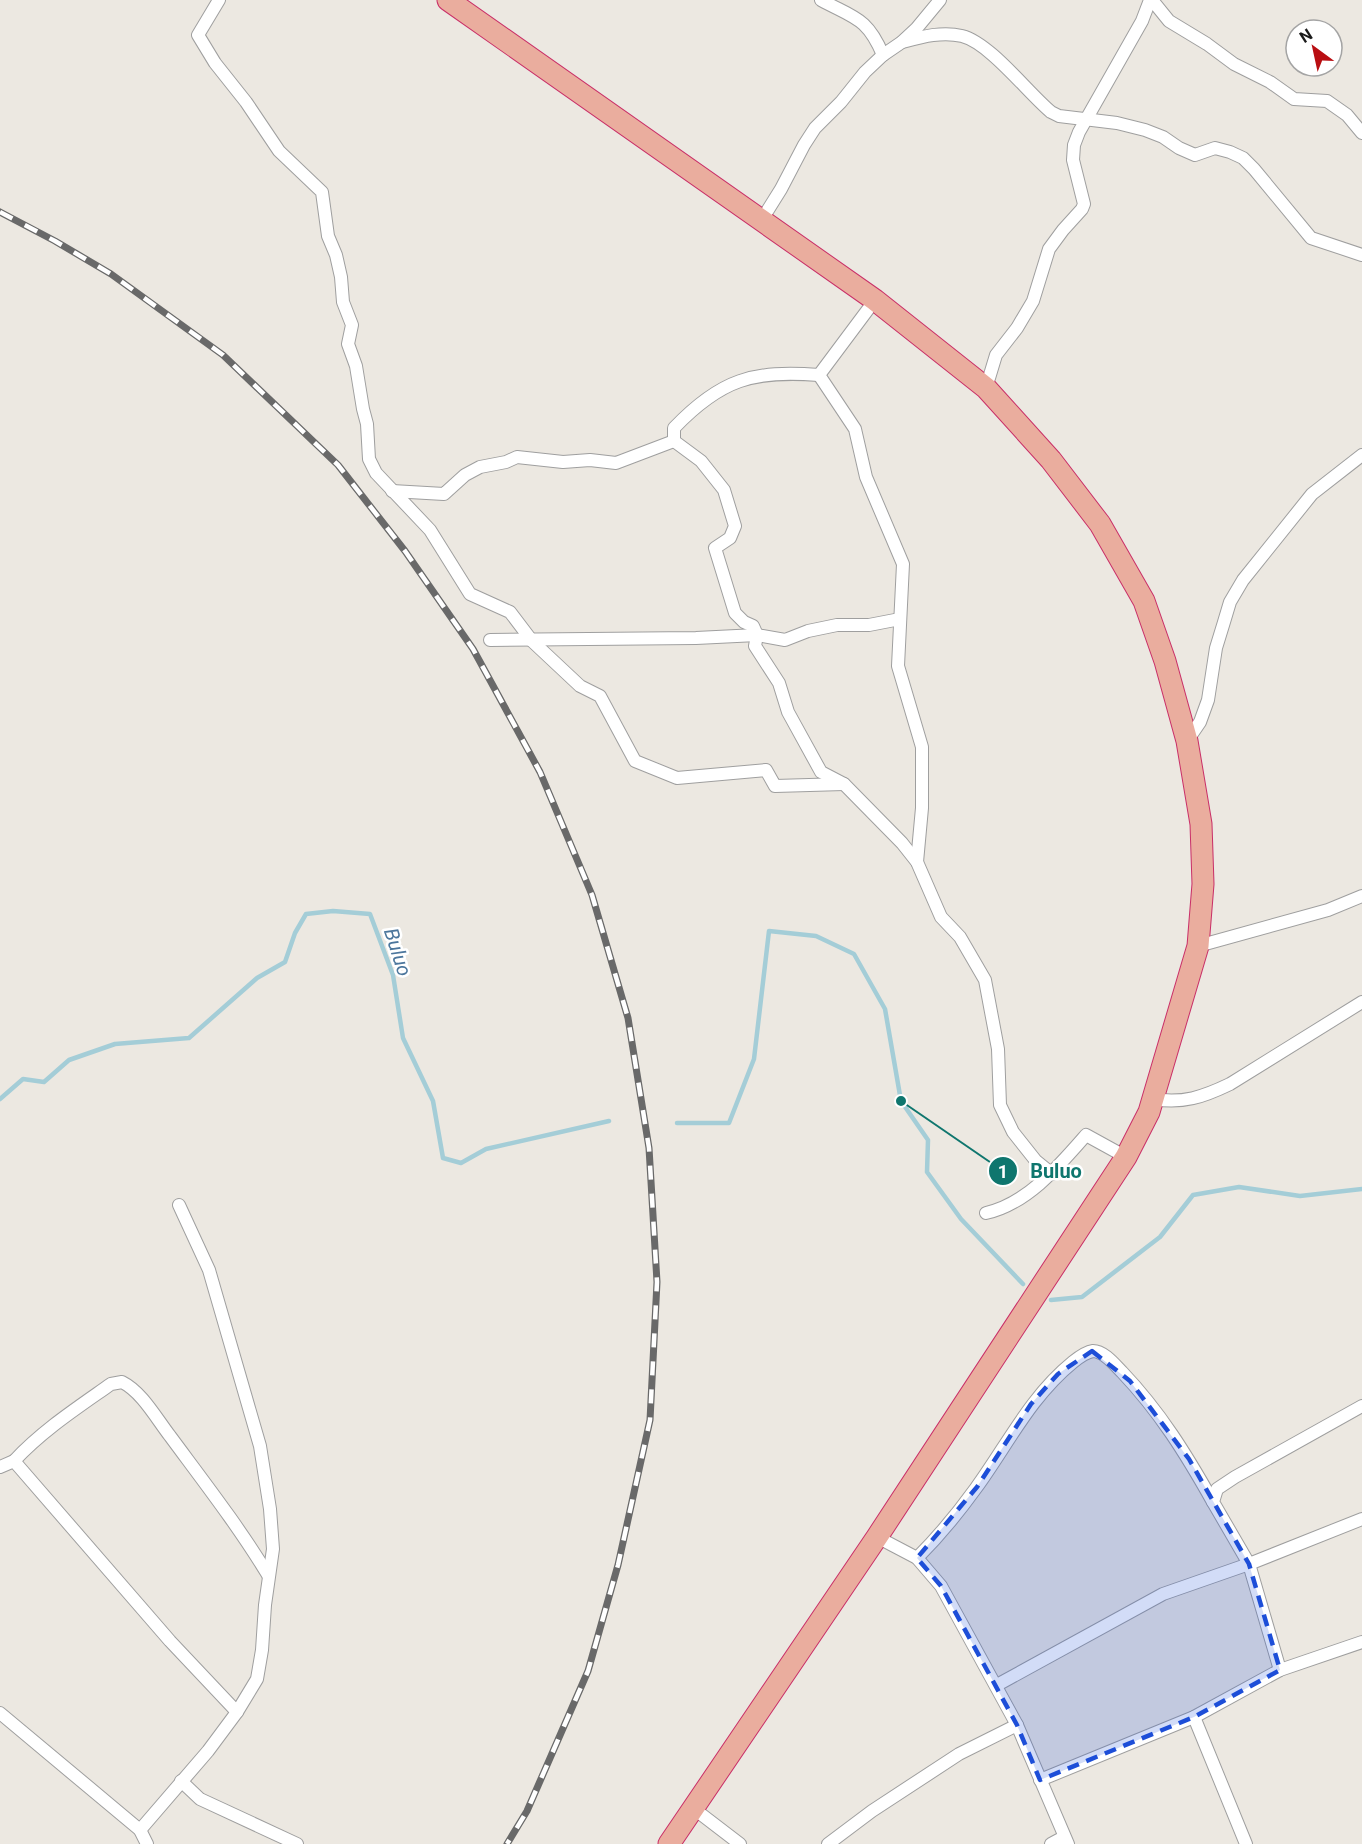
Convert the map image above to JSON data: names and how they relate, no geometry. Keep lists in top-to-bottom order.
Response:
{
  "water": ["Buluo"],
  "places": ["Buluo"],
  "north": "top left"
}
